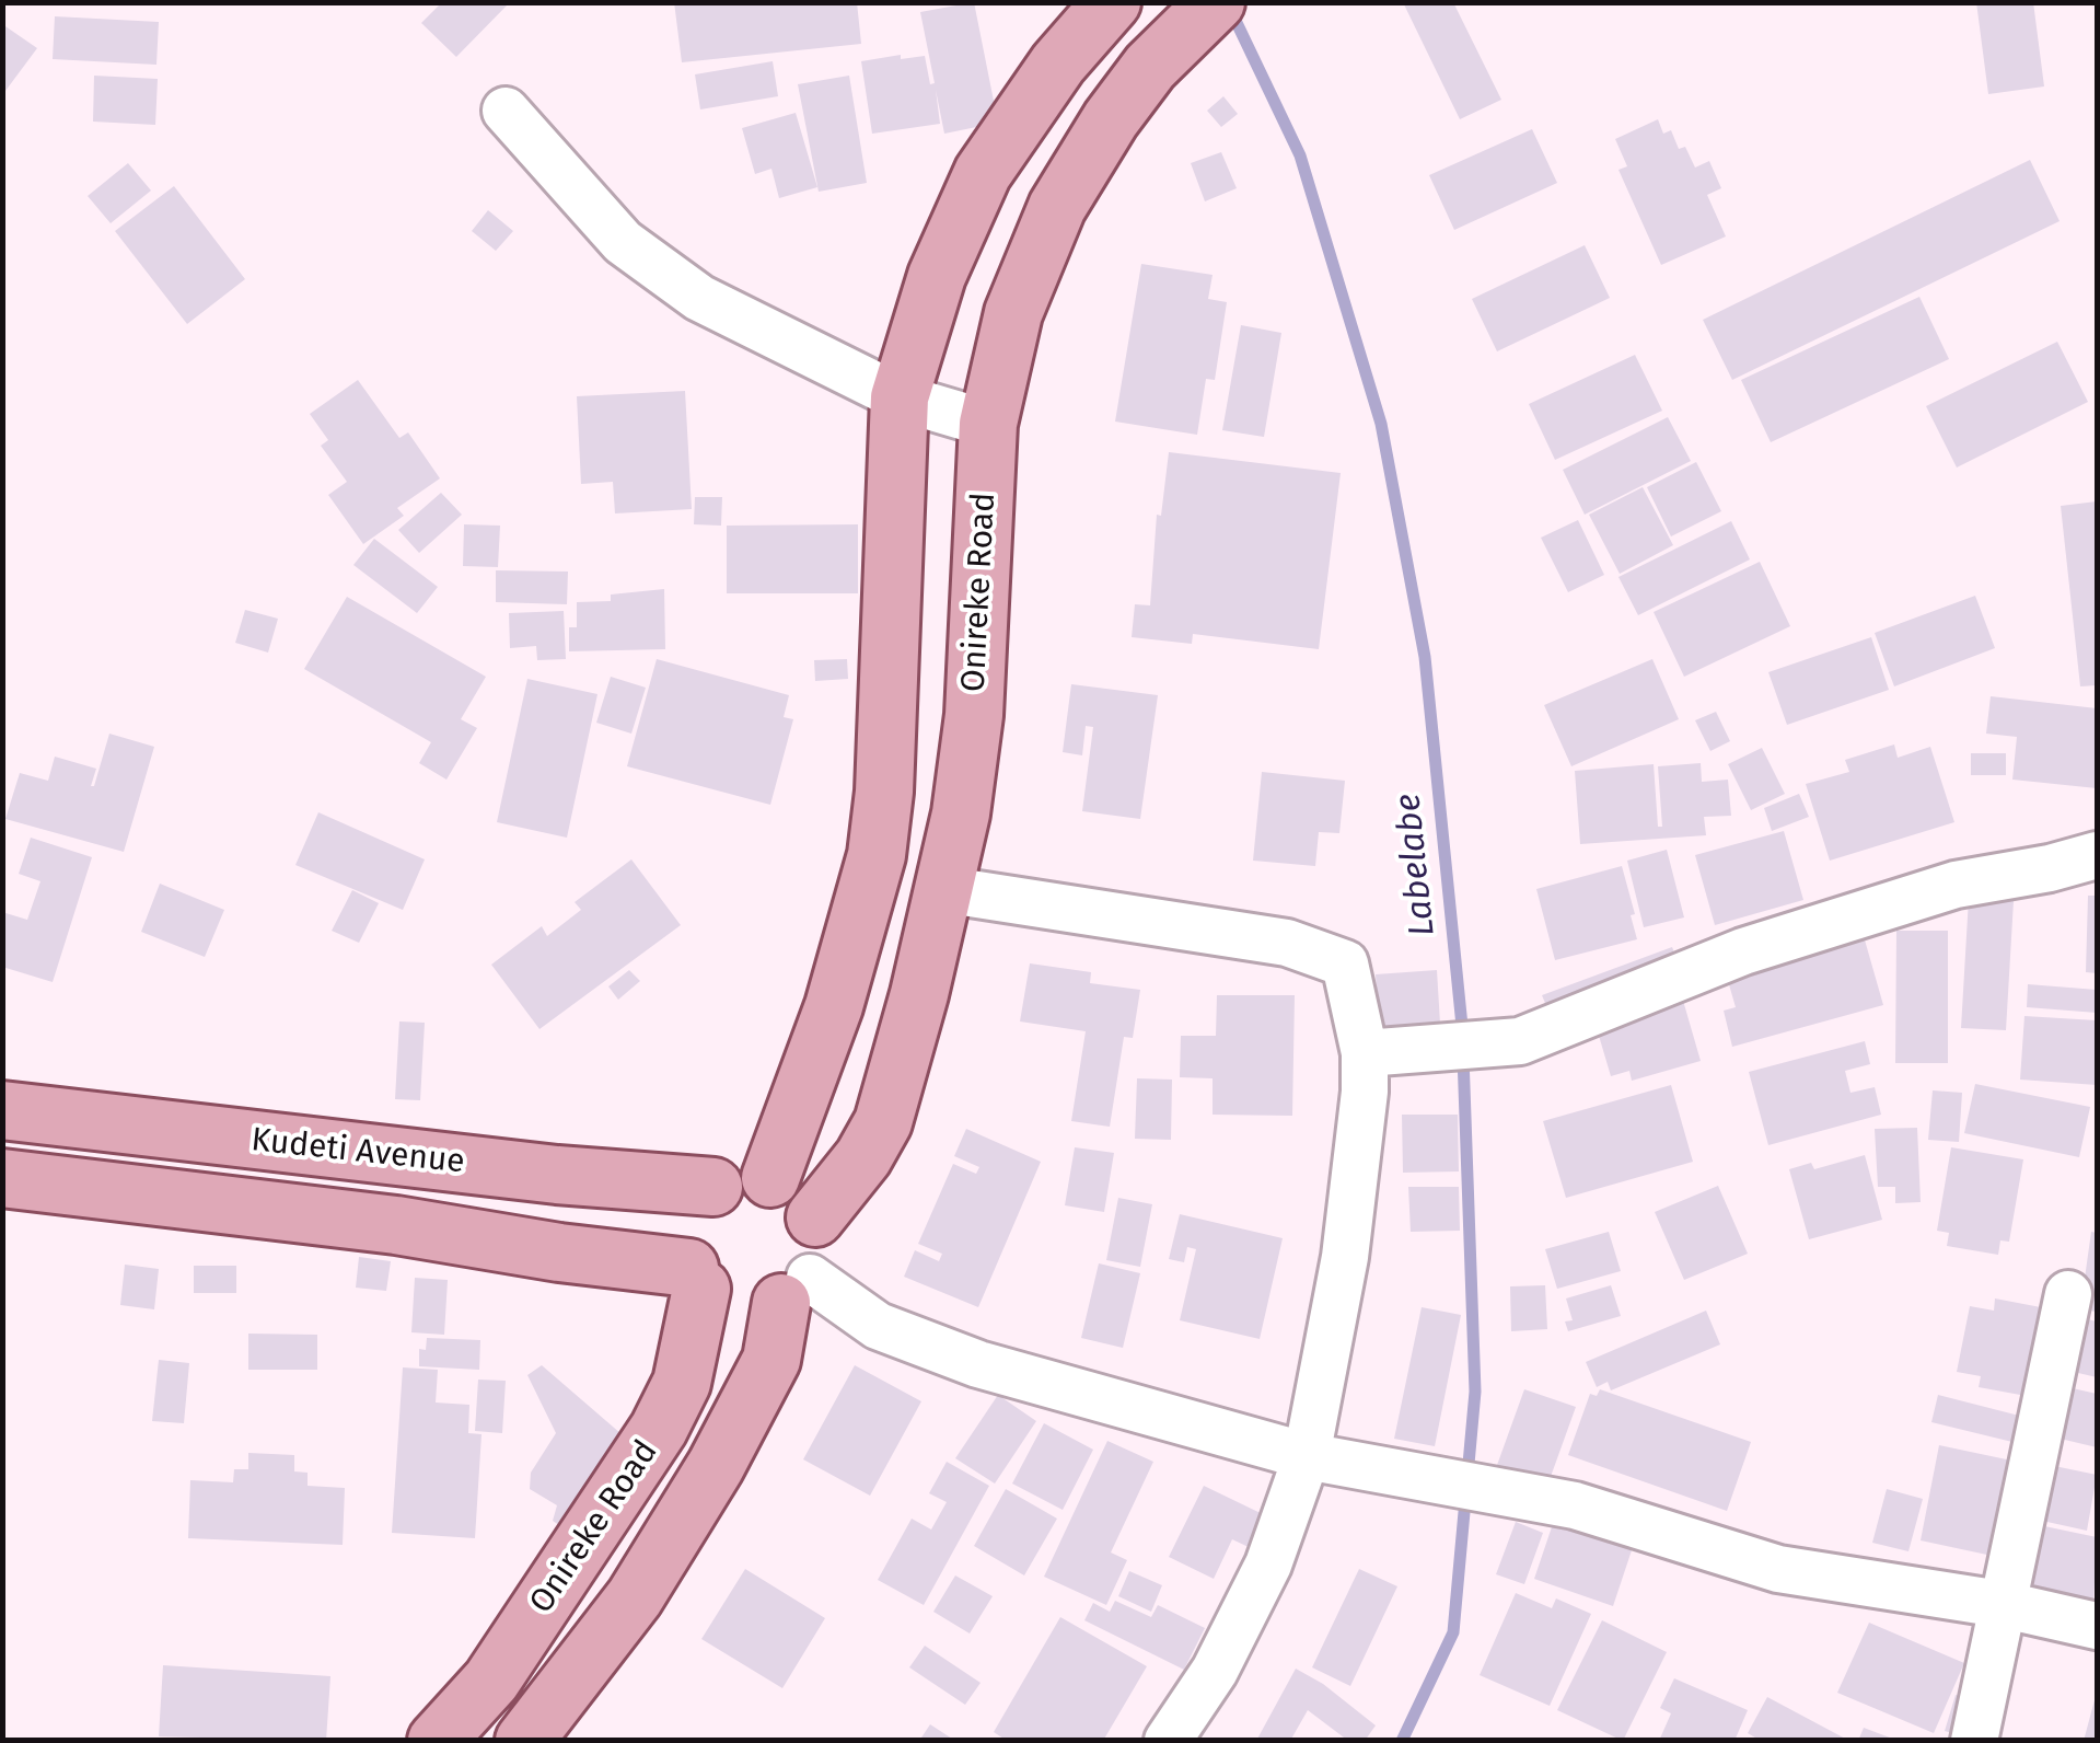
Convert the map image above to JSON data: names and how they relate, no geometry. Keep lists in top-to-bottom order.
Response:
{
  "streets": {
    "main road": ["Onireke Road", "Kudeti Avenue"]
  },
  "crossings": [
    ["Onireke Road", "Kudeti Avenue"]
  ],
  "water": ["Labelabe"]
}
